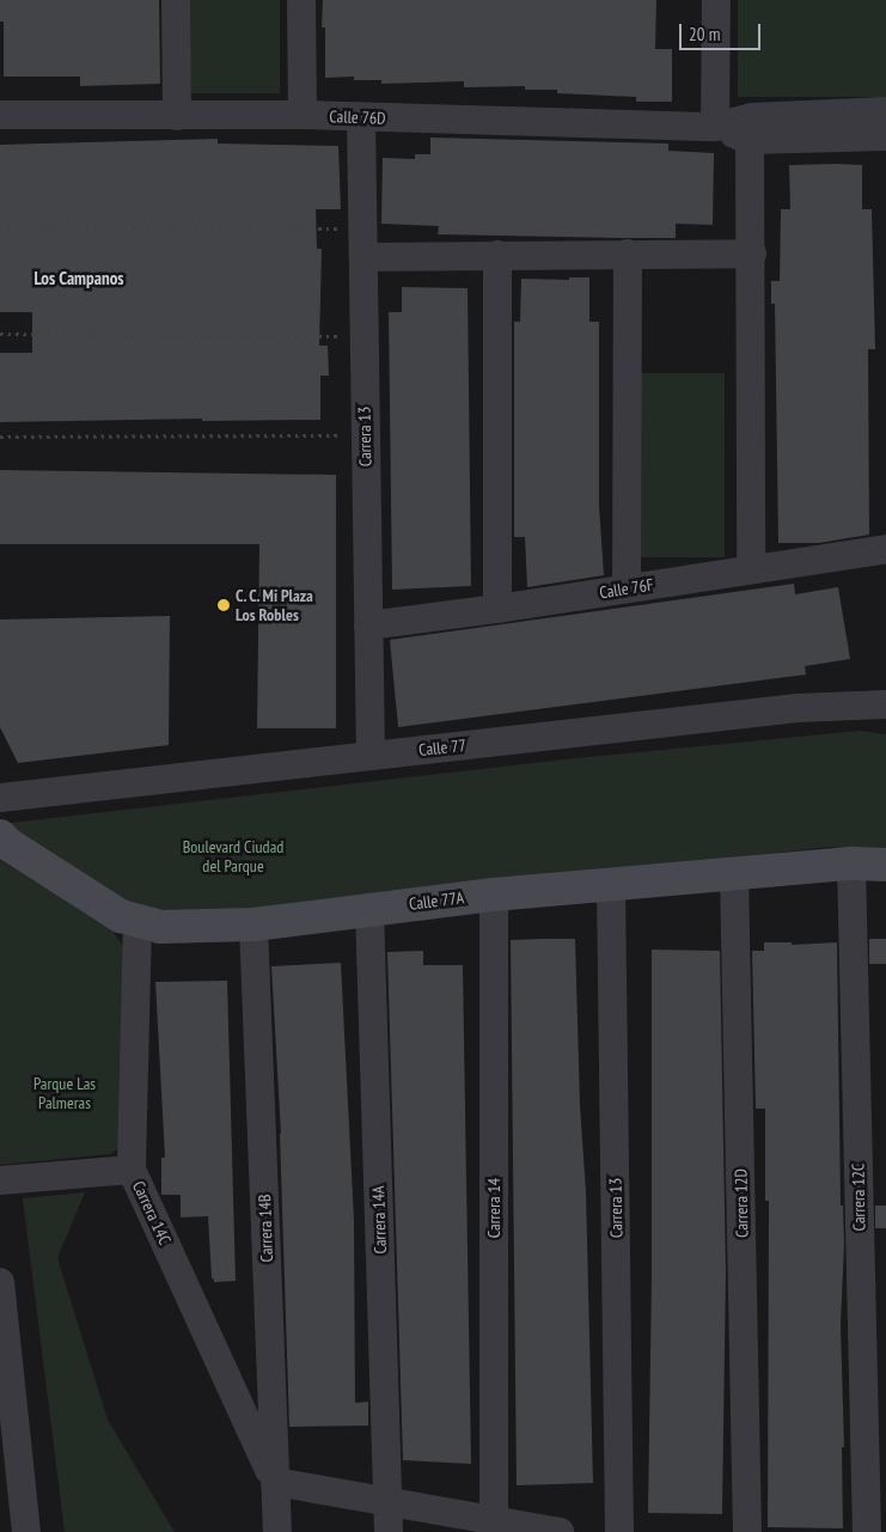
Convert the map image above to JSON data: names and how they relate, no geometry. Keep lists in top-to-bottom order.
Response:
{
  "streets": {
    "street": [
      "Calle 76D",
      "Carrera 13",
      "Calle 76F",
      "Calle 77",
      "Calle 77A",
      "Carrera 12C",
      "Carrera 12D",
      "Carrera 14",
      "Carrera 14C",
      "Carrera 14A",
      "Carrera 14B"
    ]
  },
  "crossings": [
    ["Calle 76D", "Carrera 13"],
    ["Carrera 13", "Calle 76F"],
    ["Carrera 13", "Calle 77"],
    ["Carrera 13", "Calle 77A"],
    ["Calle 77A", "Carrera 12C"],
    ["Calle 77A", "Carrera 12D"],
    ["Calle 77A", "Carrera 14"],
    ["Calle 77A", "Carrera 14C"],
    ["Calle 77A", "Carrera 14A"],
    ["Calle 77A", "Carrera 14B"],
    ["Carrera 14C", "Carrera 14B"]
  ],
  "districts": ["Los Campanos"],
  "parks": ["Boulevard Ciudad del Parque", "Parque Las Palmeras"],
  "places": ["C. C. Mi Plaza Los Robles"],
  "scale_bar": "20 m"
}
